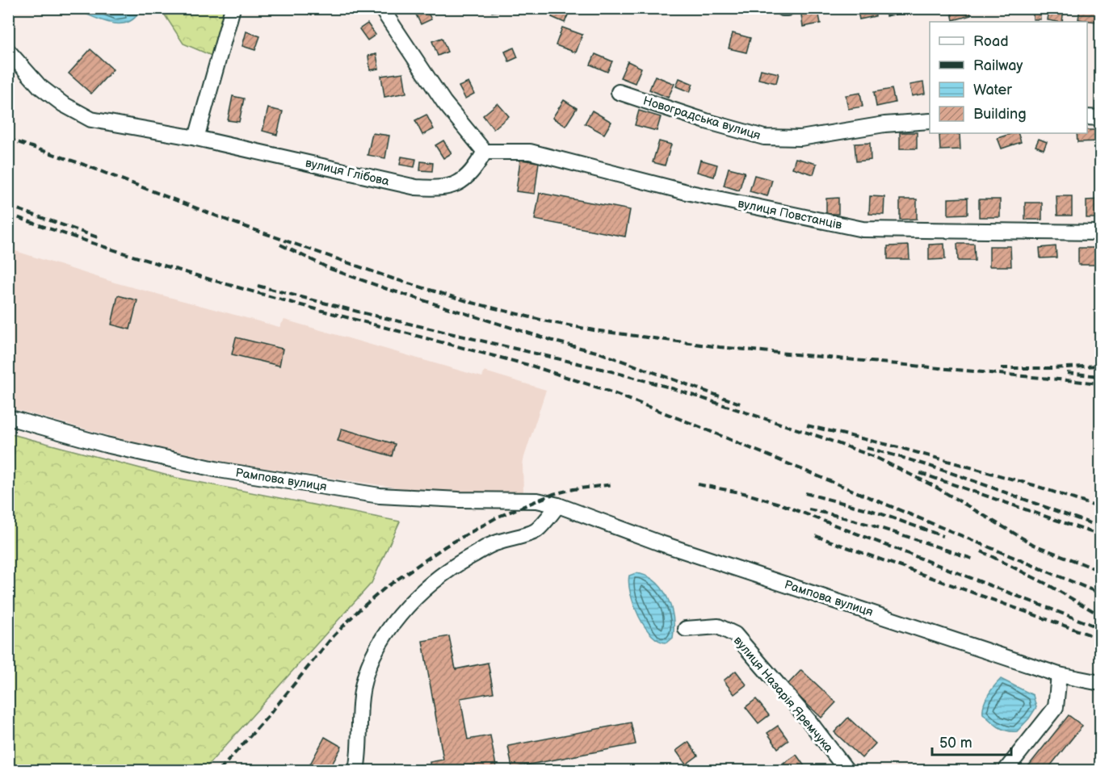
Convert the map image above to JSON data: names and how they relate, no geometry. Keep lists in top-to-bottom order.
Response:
{
  "streets": {
    "street": [
      "Новоградська вулиця",
      "вулиця Глібова",
      "вулиця Повстанців",
      "Рампова вулиця",
      "вулиця Назарія Яремчука"
    ]
  },
  "crossings": [
    ["вулиця Глібова", "вулиця Повстанців"]
  ],
  "legend": [
    "Road",
    "Railway",
    "Water",
    "Building"
  ],
  "scale_bar": "50 m"
}
